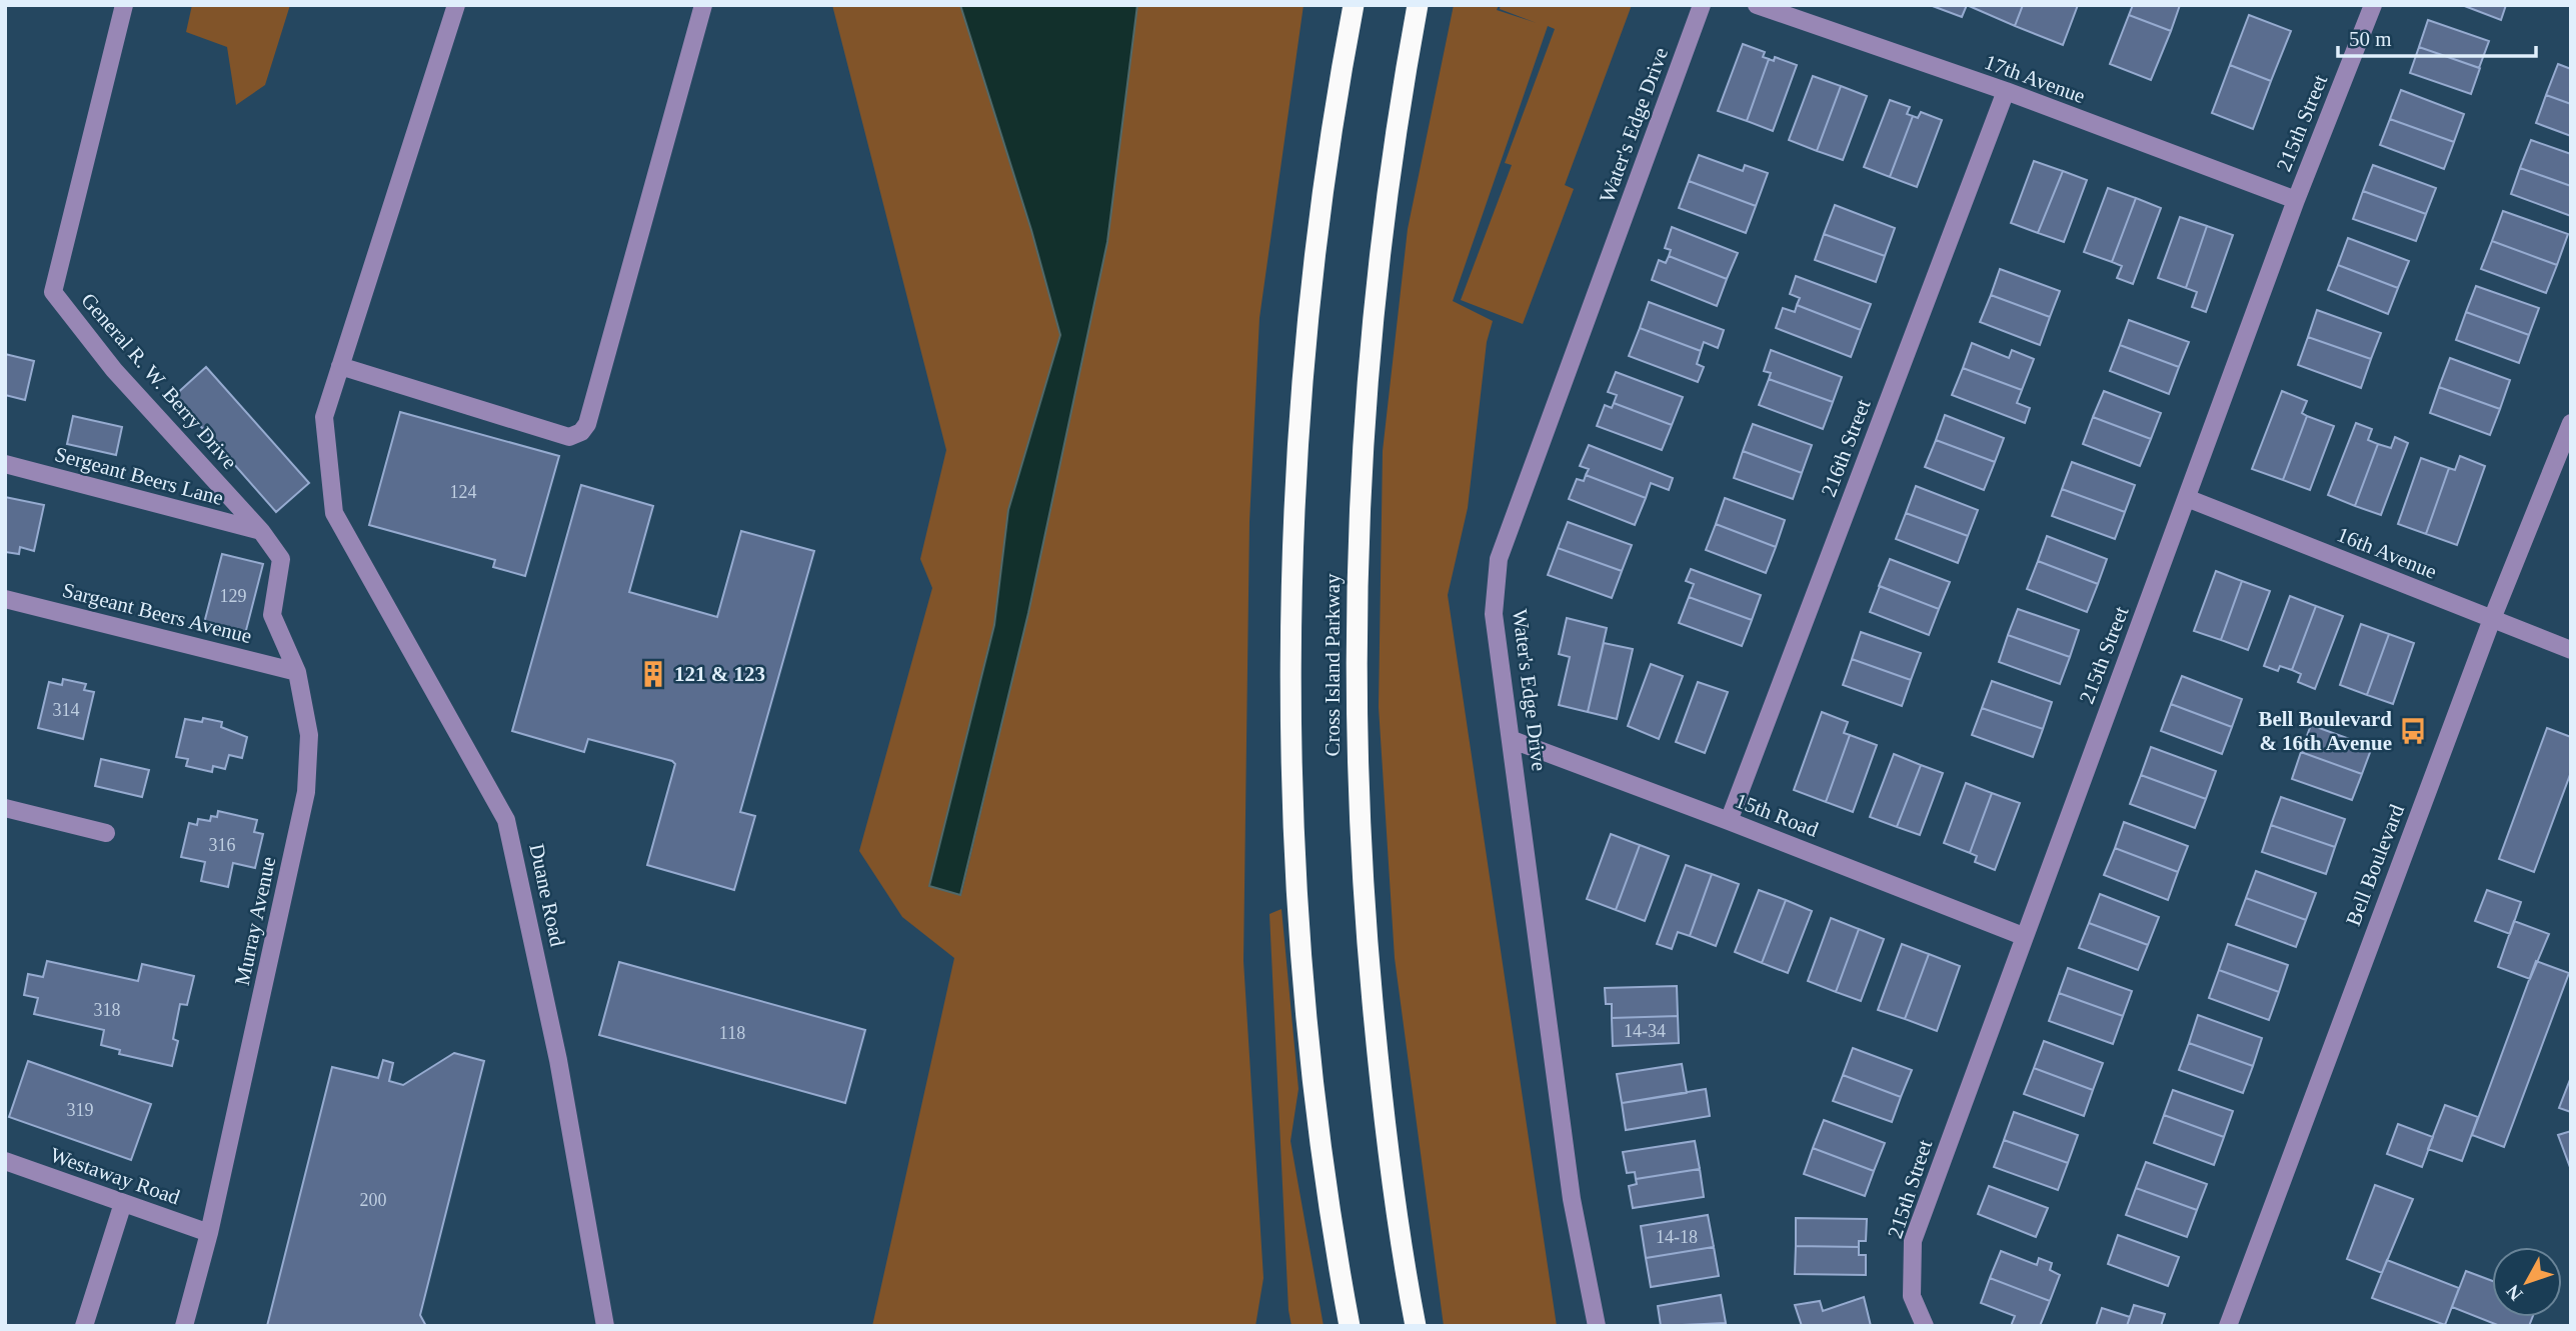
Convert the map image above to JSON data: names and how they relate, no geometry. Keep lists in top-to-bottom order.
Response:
{
  "streets": {
    "highway": ["Cross Island Parkway"],
    "street": [
      "17th Avenue",
      "215th Street",
      "Water's Edge Drive",
      "General R. W. Berry Drive",
      "216th Street",
      "Sergeant Beers Lane",
      "16th Avenue",
      "Sargeant Beers Avenue",
      "15th Road",
      "Bell Boulevard",
      "Duane Road",
      "Murray Avenue",
      "Westaway Road"
    ]
  },
  "crossings": [
    ["17th Avenue", "215th Street"],
    ["17th Avenue", "216th Street"],
    ["215th Street", "16th Avenue"],
    ["215th Street", "15th Road"],
    ["Water's Edge Drive", "15th Road"],
    ["General R. W. Berry Drive", "Sergeant Beers Lane"],
    ["General R. W. Berry Drive", "Murray Avenue"],
    ["216th Street", "15th Road"],
    ["Sergeant Beers Lane", "Murray Avenue"],
    ["16th Avenue", "Bell Boulevard"],
    ["Sargeant Beers Avenue", "Murray Avenue"],
    ["Murray Avenue", "Westaway Road"]
  ],
  "places": {
    "building": ["121 & 123"],
    "bus stop": ["Bell Boulevard & 16th Avenue"]
  },
  "house_numbers": [
    "124",
    "129",
    "314",
    "316",
    "318",
    "14-34",
    "118",
    "319",
    "200",
    "14-18"
  ],
  "scale_bar": "50 m",
  "north": "bottom left"
}
